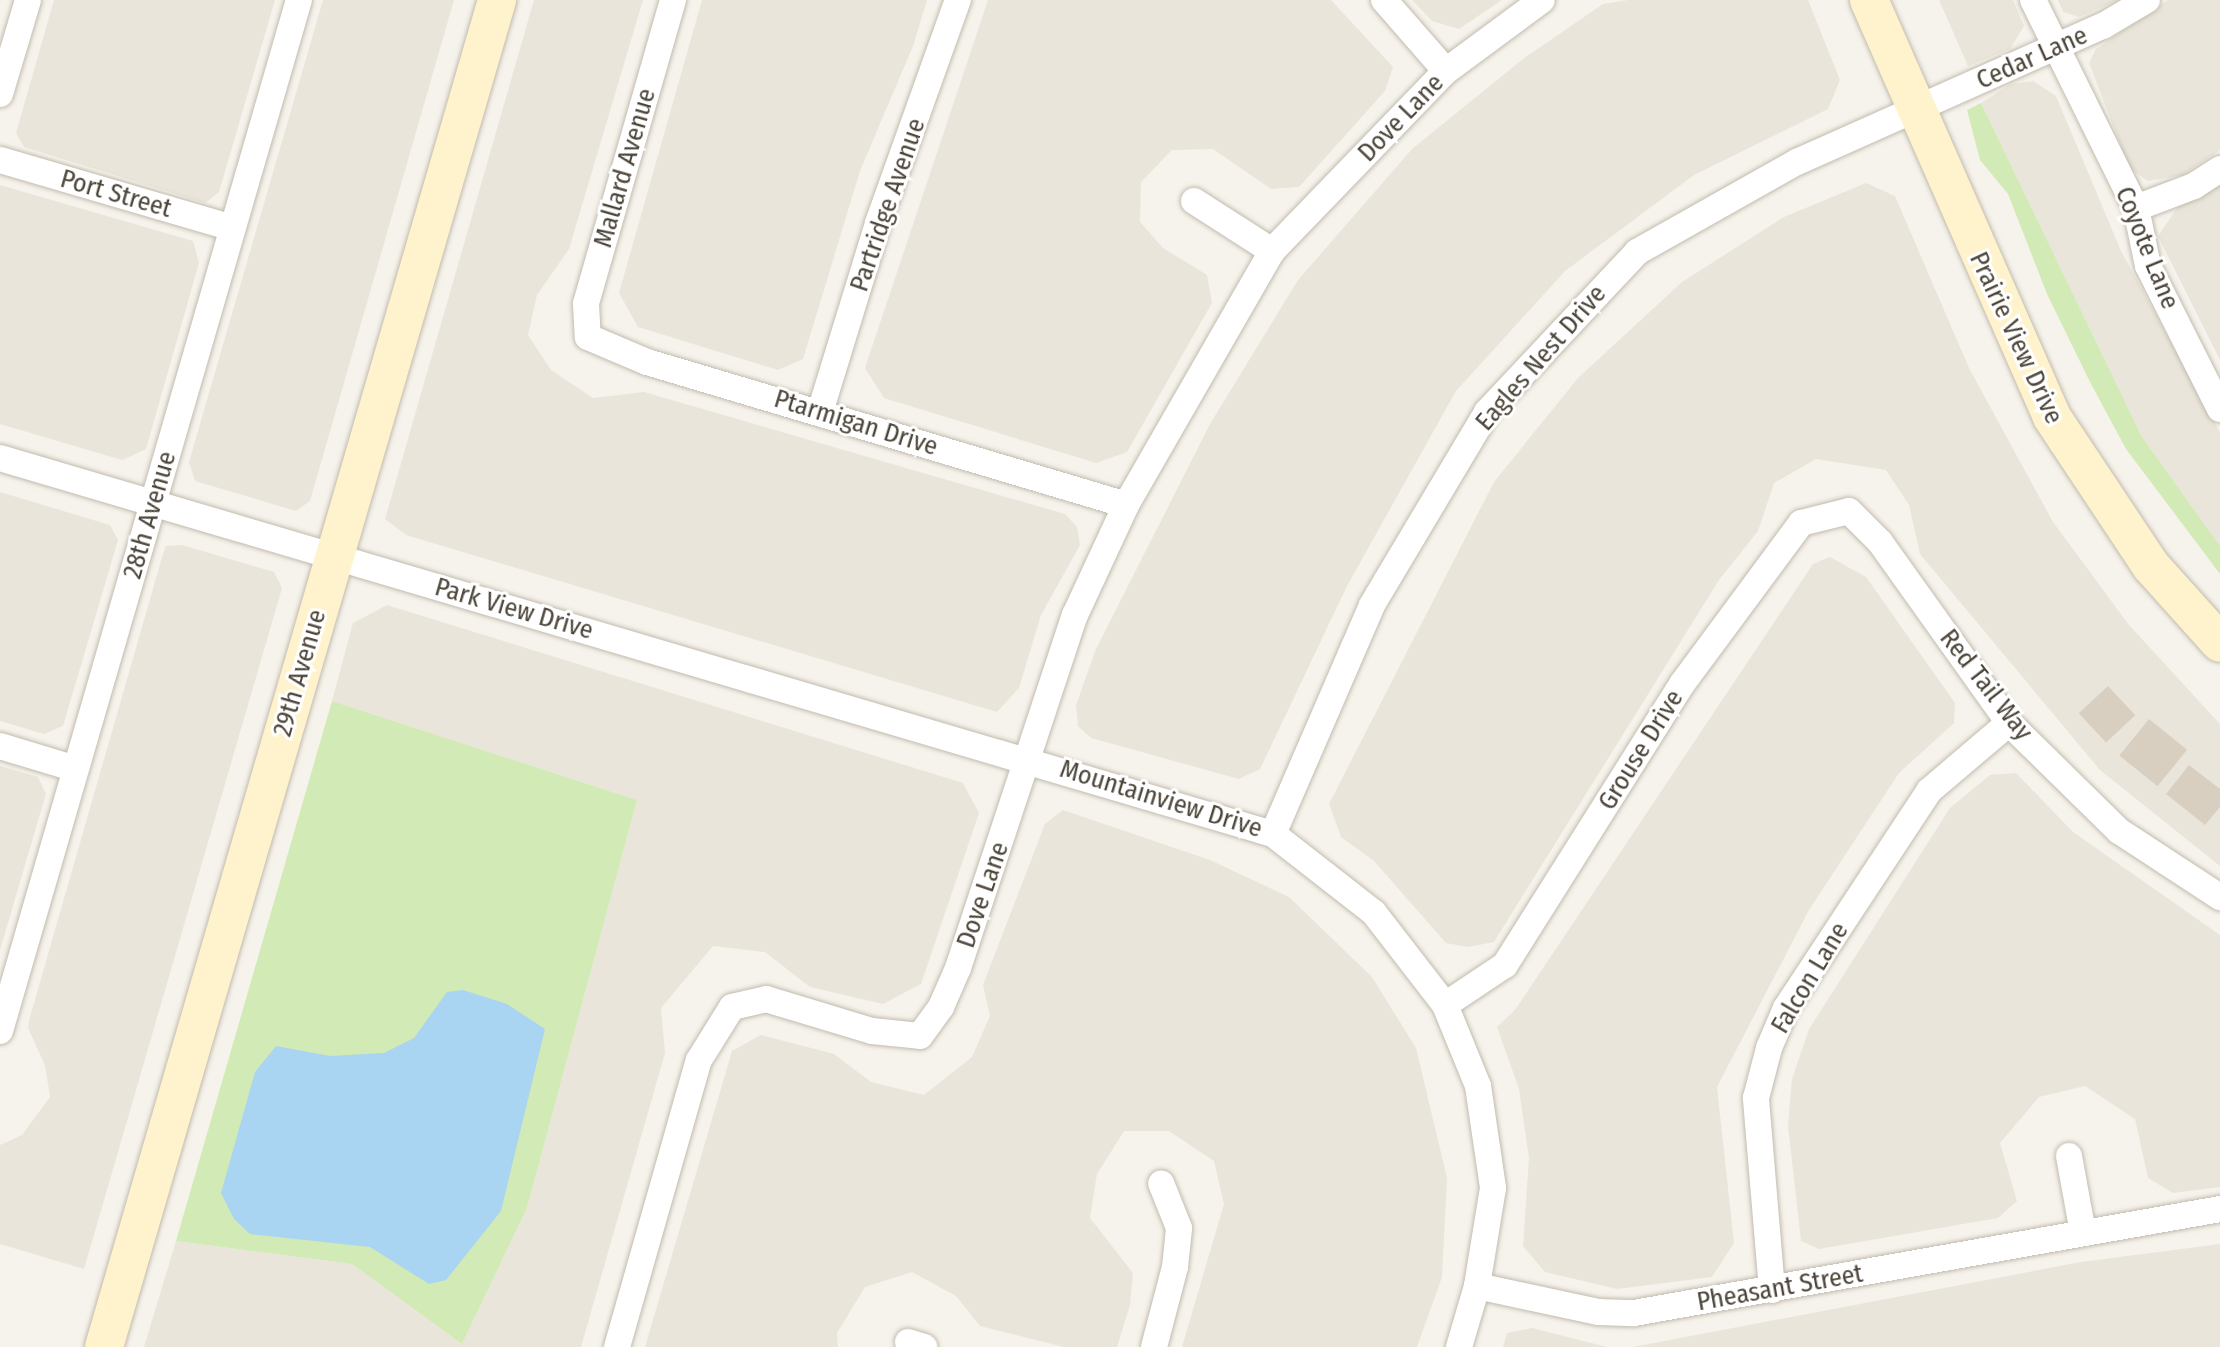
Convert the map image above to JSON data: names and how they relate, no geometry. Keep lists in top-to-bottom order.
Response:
{
  "streets": {
    "street": [
      "Cedar Lane",
      "Dove Lane",
      "Mallard Avenue",
      "Port Street",
      "Partridge Avenue",
      "Coyote Lane",
      "Prairie View Drive",
      "Eagles Nest Drive",
      "Ptarmigan Drive",
      "28th Avenue",
      "Park View Drive",
      "29th Avenue",
      "Red Tail Way",
      "Grouse Drive",
      "Mountainview Drive",
      "Falcon Lane",
      "Pheasant Street"
    ]
  },
  "crossings": [
    ["Cedar Lane", "Coyote Lane"],
    ["Cedar Lane", "Prairie View Drive"],
    ["Cedar Lane", "Eagles Nest Drive"],
    ["Dove Lane", "Ptarmigan Drive"],
    ["Dove Lane", "Park View Drive"],
    ["Dove Lane", "Mountainview Drive"],
    ["Mallard Avenue", "Ptarmigan Drive"],
    ["Port Street", "28th Avenue"],
    ["Partridge Avenue", "Ptarmigan Drive"],
    ["Prairie View Drive", "Eagles Nest Drive"],
    ["Eagles Nest Drive", "Mountainview Drive"],
    ["28th Avenue", "Park View Drive"],
    ["Park View Drive", "29th Avenue"],
    ["Park View Drive", "Mountainview Drive"],
    ["Red Tail Way", "Grouse Drive"],
    ["Red Tail Way", "Falcon Lane"],
    ["Grouse Drive", "Mountainview Drive"],
    ["Mountainview Drive", "Pheasant Street"],
    ["Falcon Lane", "Pheasant Street"]
  ]
}
